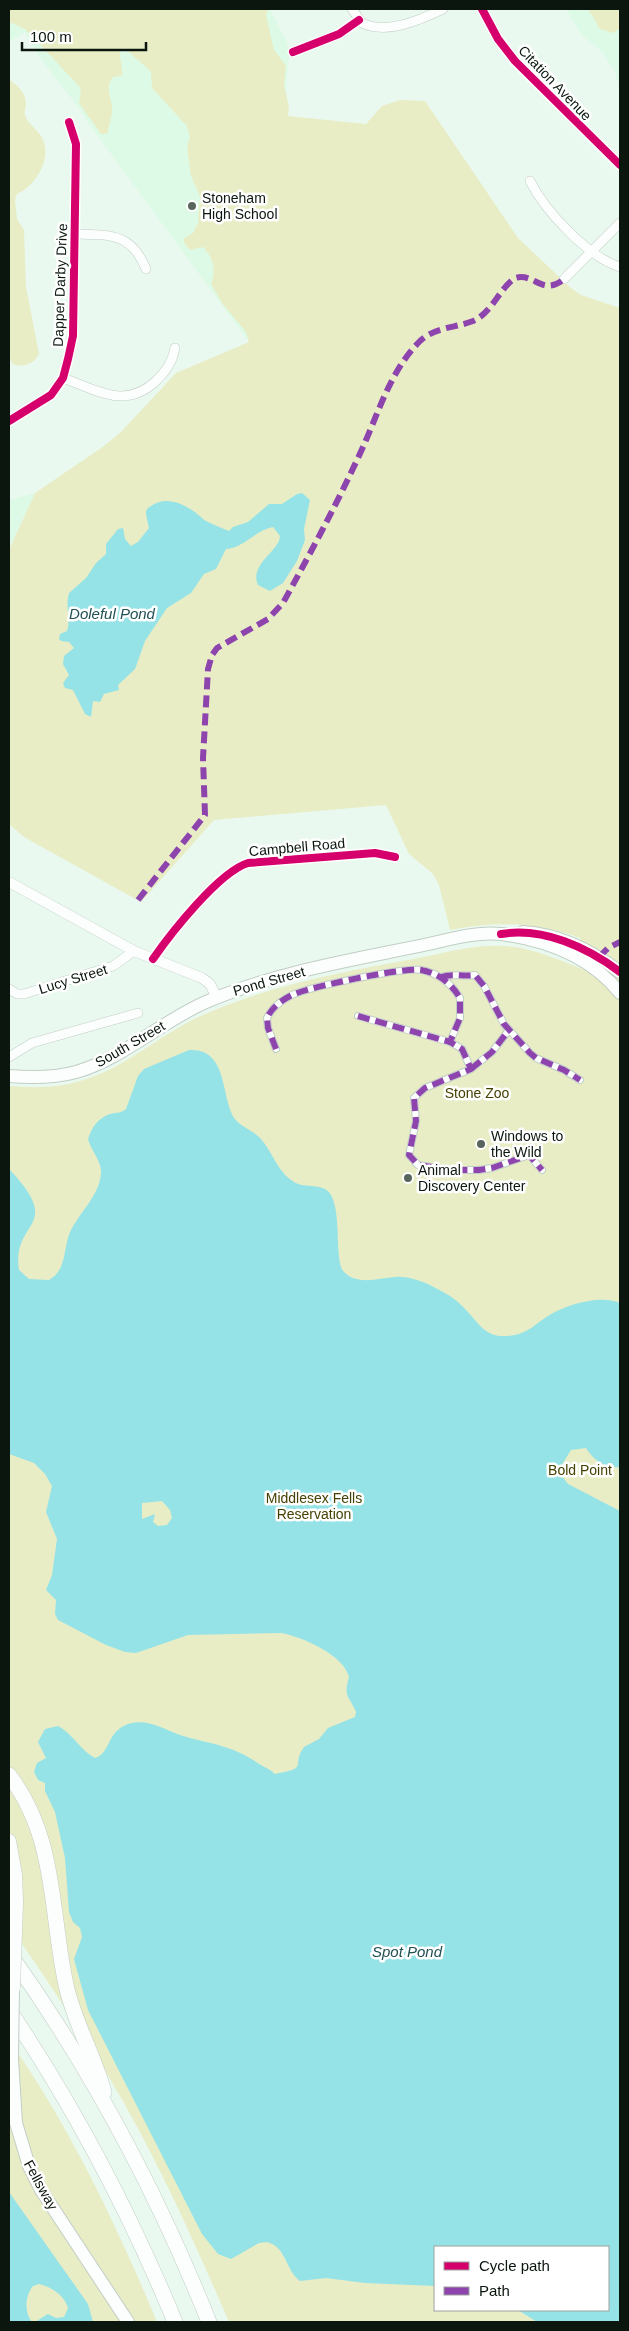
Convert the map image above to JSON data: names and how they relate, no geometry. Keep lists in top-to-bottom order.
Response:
{
  "streets": {
    "main road": ["Pond Street", "South Street", "Fellsway"],
    "street": [
      "Citation Avenue",
      "Dapper Darby Drive",
      "Campbell Road",
      "Lucy Street"
    ]
  },
  "crossings": [
    ["Campbell Road", "Pond Street"],
    ["Lucy Street", "Pond Street"],
    ["Pond Street", "South Street"]
  ],
  "water": ["Doleful Pond", "Spot Pond"],
  "parks": ["Stone Zoo", "Bold Point", "Middlesex Fells Reservation"],
  "places": ["Stoneham High School", "Windows to the Wild", "Animal Discovery Center"],
  "legend": ["Cycle path", "Path"],
  "scale_bar": "100 m"
}
